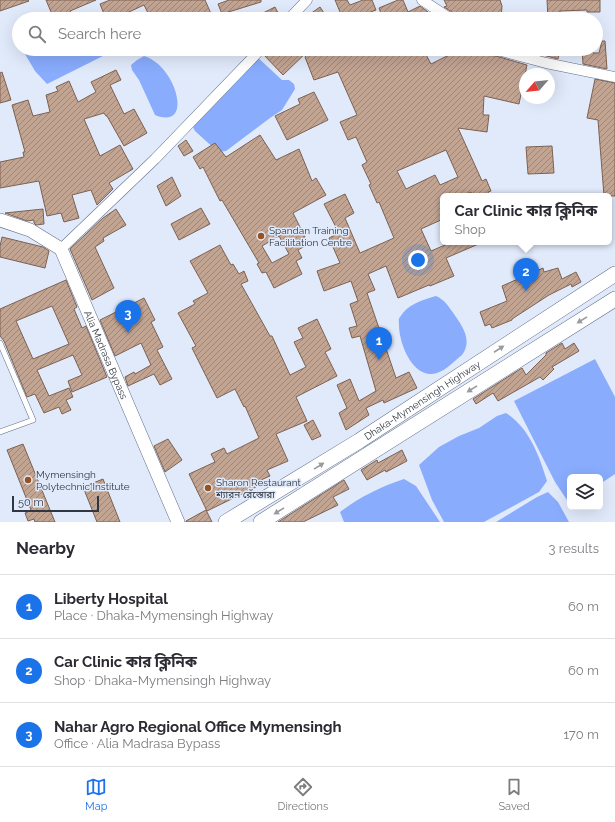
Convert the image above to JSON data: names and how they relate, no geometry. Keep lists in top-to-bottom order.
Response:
{
  "streets": {
    "main road": ["Dhaka-Mymensingh Highway"],
    "street": ["Alia Madrasa Bypass"]
  },
  "places": ["Spandan Training Facilitation Centre", "Mymensingh Polytechnic Institute", "Sharon Restaurant শ্যারন রেঁস্তোরা"],
  "scale_bar": "50 m",
  "north": "bottom left",
  "page": {
    "search": "Search here",
    "popup": ["Car Clinic কার ক্লিনিক", "Shop"],
    "pins": ["2", "3", "1"],
    "scale": "50 m",
    "heading": ["Nearby", "3 results"],
    "list": [
      {
        "mark": "1",
        "name": "Liberty Hospital",
        "note": "Place · Dhaka-Mymensingh Highway",
        "value": "60 m"
      },
      {
        "mark": "2",
        "name": "Car Clinic কার ক্লিনিক",
        "note": "Shop · Dhaka-Mymensingh Highway",
        "value": "60 m"
      },
      {
        "mark": "3",
        "name": "Nahar Agro Regional Office Mymensingh",
        "note": "Office · Alia Madrasa Bypass",
        "value": "170 m"
      }
    ],
    "nav": ["Map", "Directions", "Saved"]
  }
}
